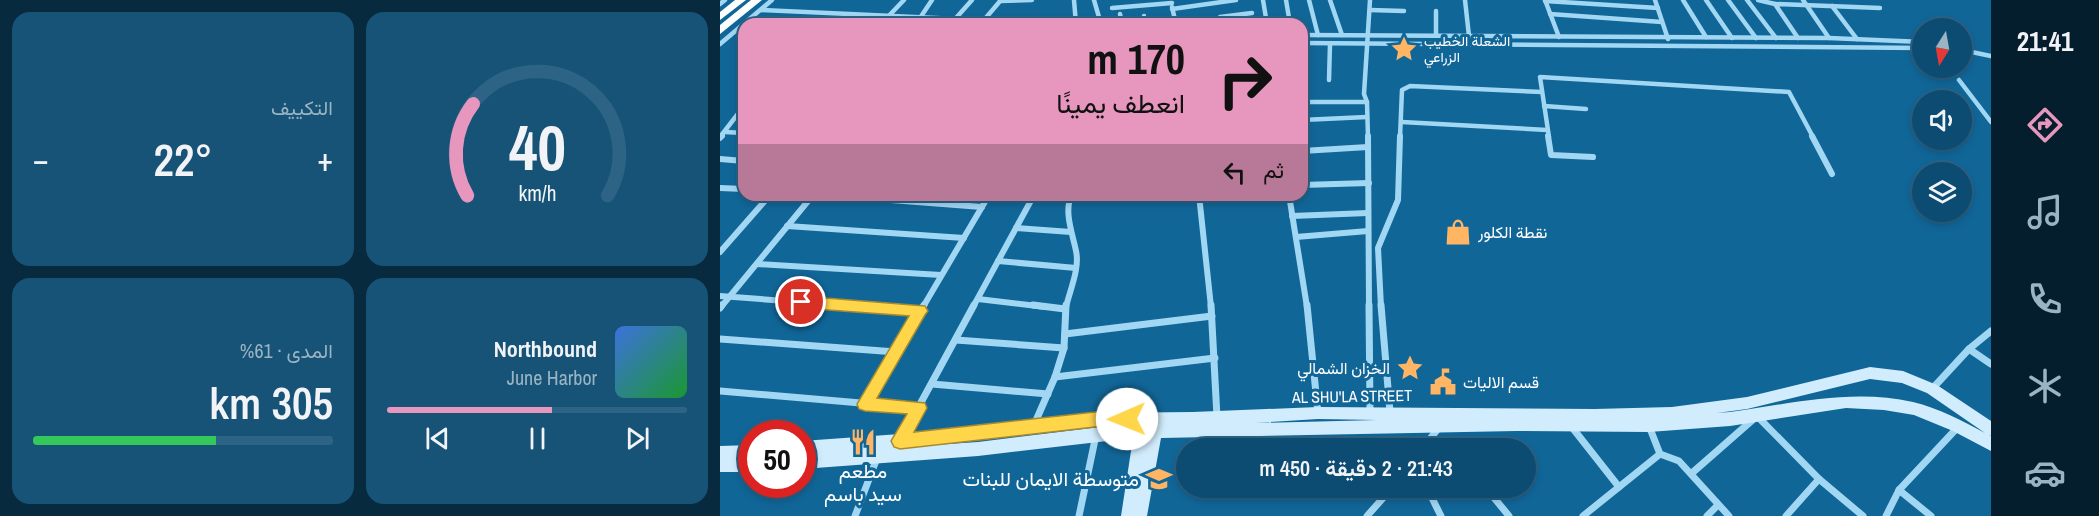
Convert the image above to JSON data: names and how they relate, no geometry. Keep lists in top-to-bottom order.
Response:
{
  "streets": {
    "main road": ["AL SHU'LA STREET"]
  },
  "places": {
    "place": ["الشعلة الخطيب الزراعي", "الخزان الشمالي"],
    "shop": ["نقطة الكلور"],
    "public building": ["قسم الاليات"],
    "restaurant": ["مطعم سيد باسم"],
    "school or university": ["متوسطة الايمان للبنات"]
  },
  "north": "bottom",
  "page": {
    "tabs": "21:41",
    "tile": [
      "التكييف",
      ["المدى · 61%", "305 km"]
    ],
    "turn": ["170 m", "انعطف يمينًا"],
    "heat": ["−", "22°", "+"],
    "then": "ثم",
    "song": ["Northbound", "June Harbor"],
    "limit": "50",
    "trip": "21:43 · 2 دقيقة · 450 m",
    "gauge": ["40", "km/h"]
  }
}
